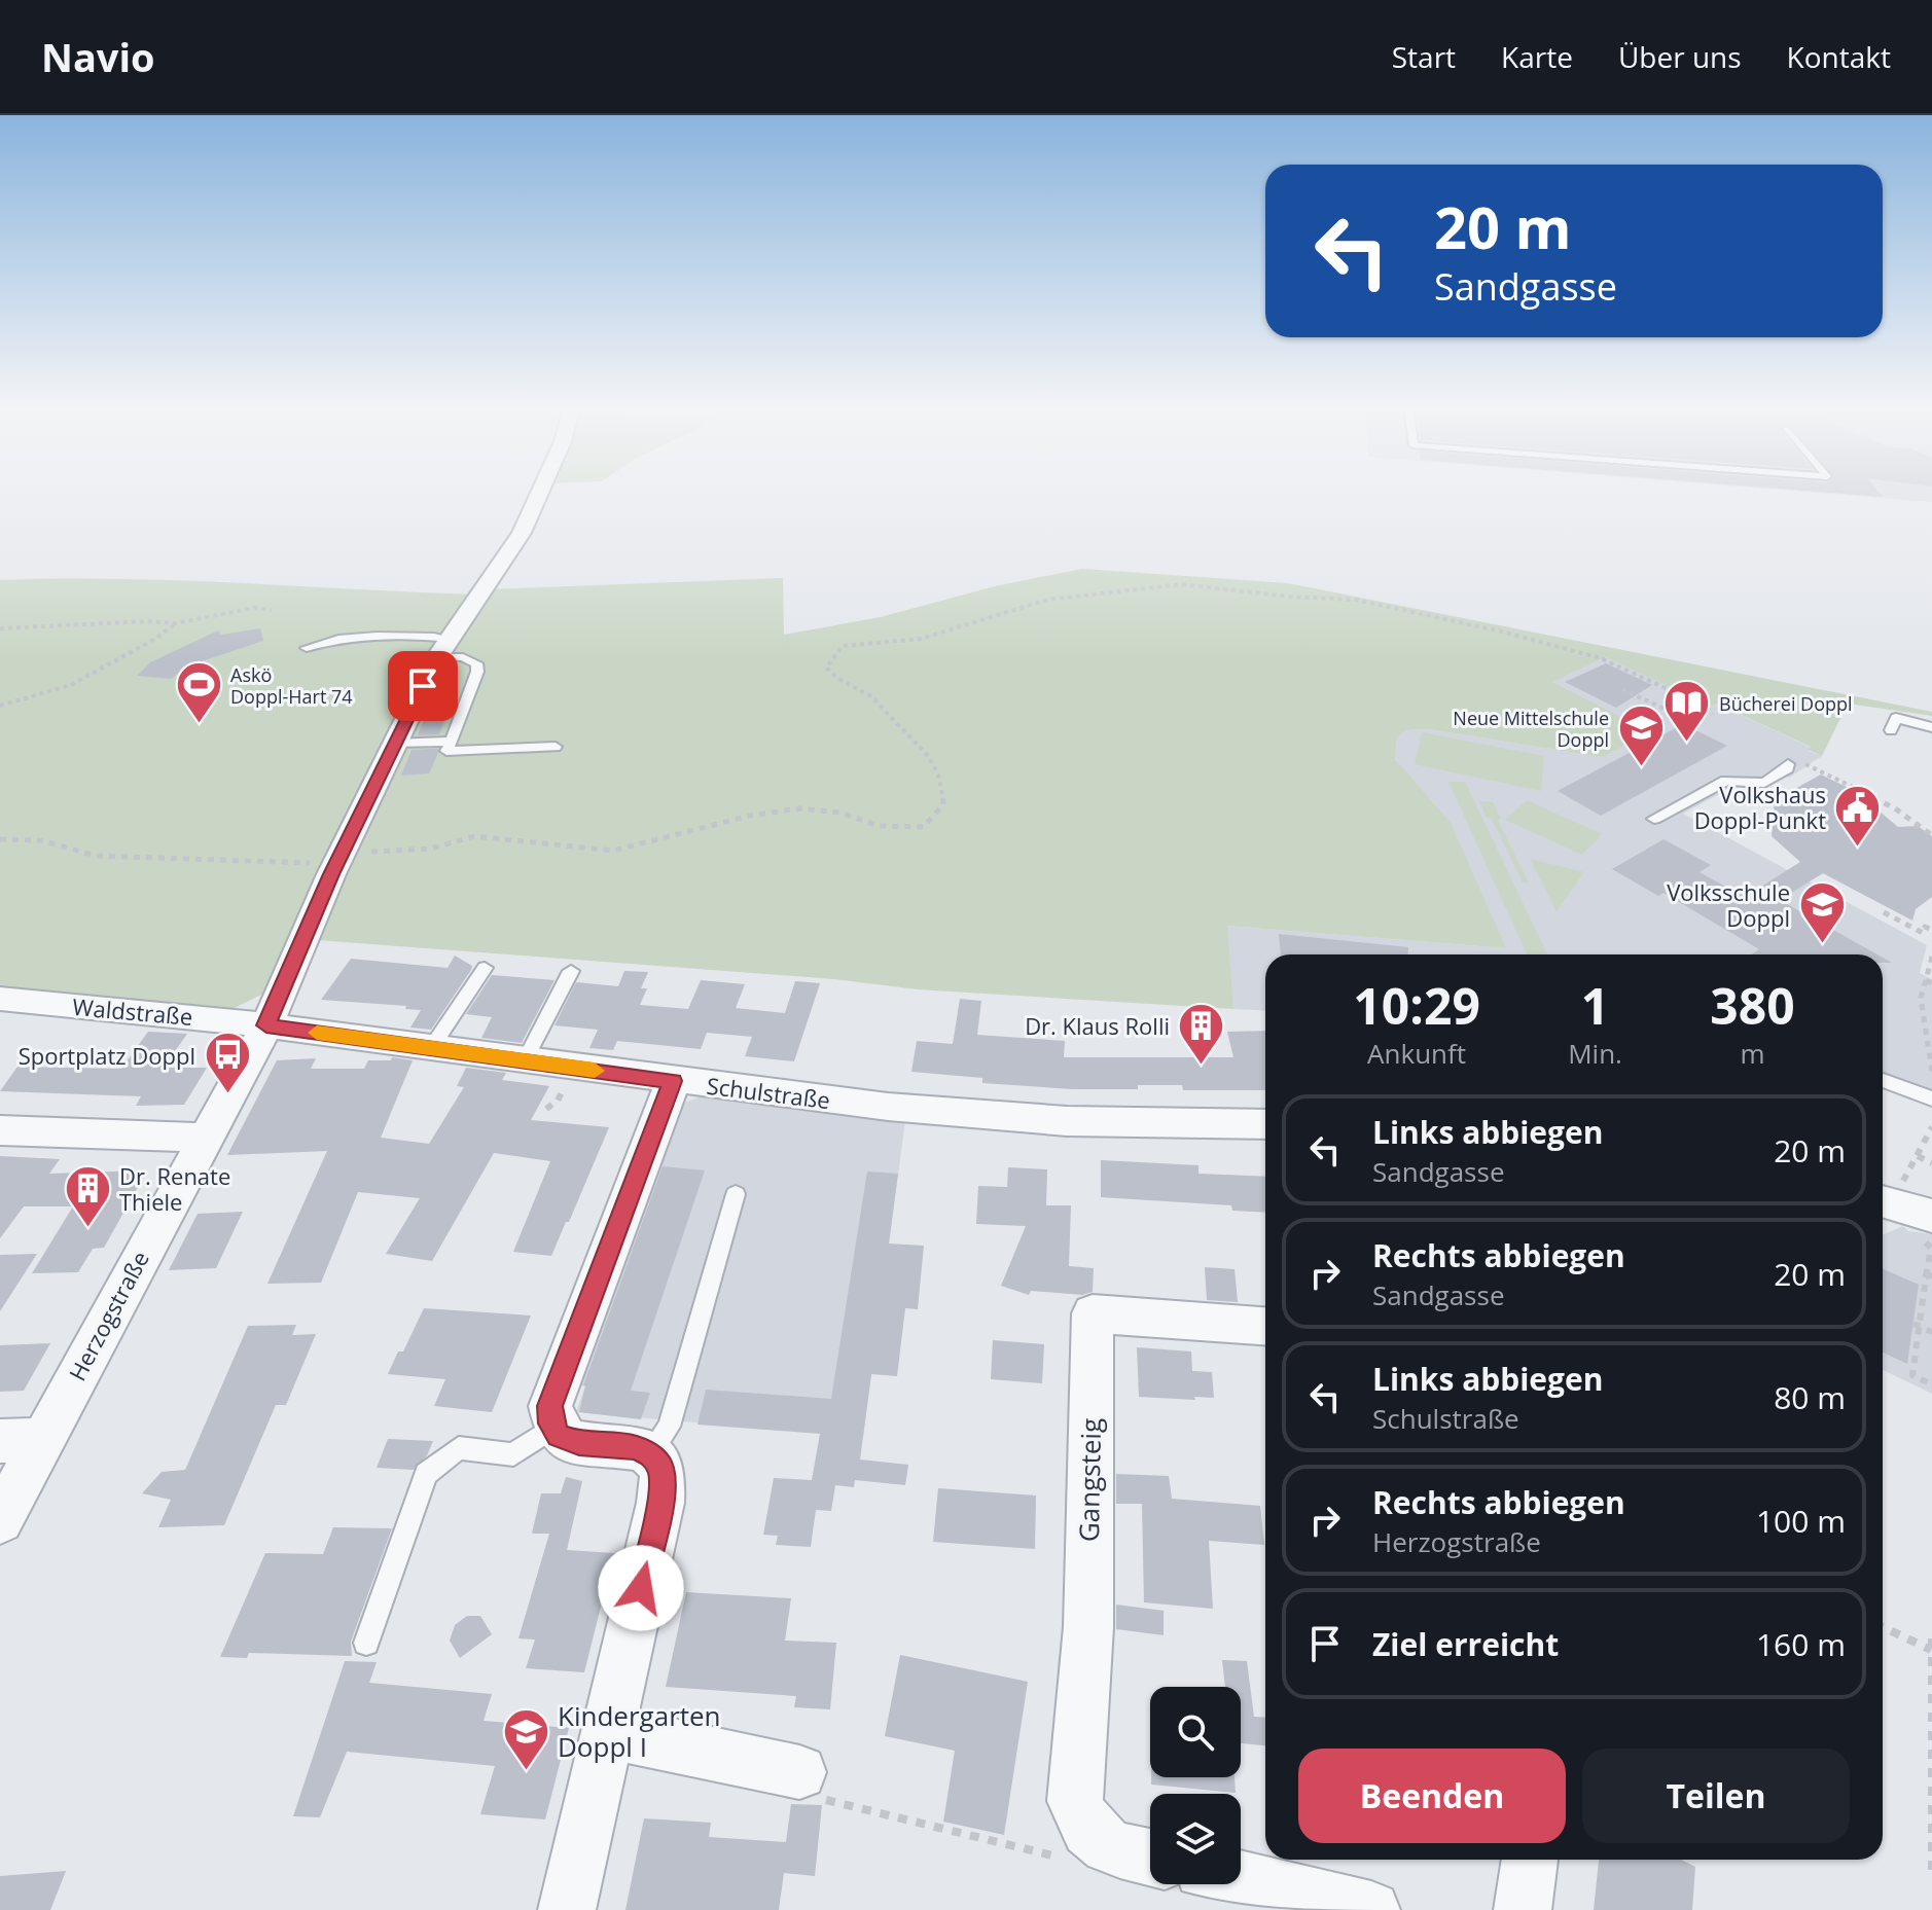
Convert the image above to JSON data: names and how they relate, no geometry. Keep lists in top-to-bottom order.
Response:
{
  "streets": {
    "street": [
      "Waldstraße",
      "Schulstraße",
      "Herzogstraße",
      "Gangsteig"
    ]
  },
  "crossings": [
    ["Waldstraße", "Schulstraße"],
    ["Waldstraße", "Herzogstraße"],
    ["Schulstraße", "Herzogstraße"]
  ],
  "places": {
    "sports": ["Askö Doppl-Hart 74"],
    "library": ["Bücherei Doppl"],
    "school or university": ["Neue Mittelschule Doppl", "Volksschule Doppl", "Kindergarten Doppl I"],
    "public building": ["Volkshaus Doppl-Punkt"],
    "building": ["Dr. Klaus Rolli", "Dr. Renate Thiele"],
    "bus stop": ["Sportplatz Doppl"]
  },
  "page": {
    "header": "Navio",
    "nav": [
      "Start",
      "Karte",
      "Über uns",
      "Kontakt"
    ],
    "turn": ["20 m", "Sandgasse"],
    "eta": [
      "10:29",
      "Ankunft",
      "1",
      "Min.",
      "380",
      "m"
    ],
    "list": [
      {
        "name": "Links abbiegen",
        "note": "Sandgasse",
        "value": "20 m"
      },
      {
        "name": "Rechts abbiegen",
        "note": "Sandgasse",
        "value": "20 m"
      },
      {
        "name": "Links abbiegen",
        "note": "Schulstraße",
        "value": "80 m"
      },
      {
        "name": "Rechts abbiegen",
        "note": "Herzogstraße",
        "value": "100 m"
      },
      {
        "name": "Ziel erreicht",
        "value": "160 m"
      }
    ],
    "buttons": ["Beenden", "Teilen"]
  }
}
